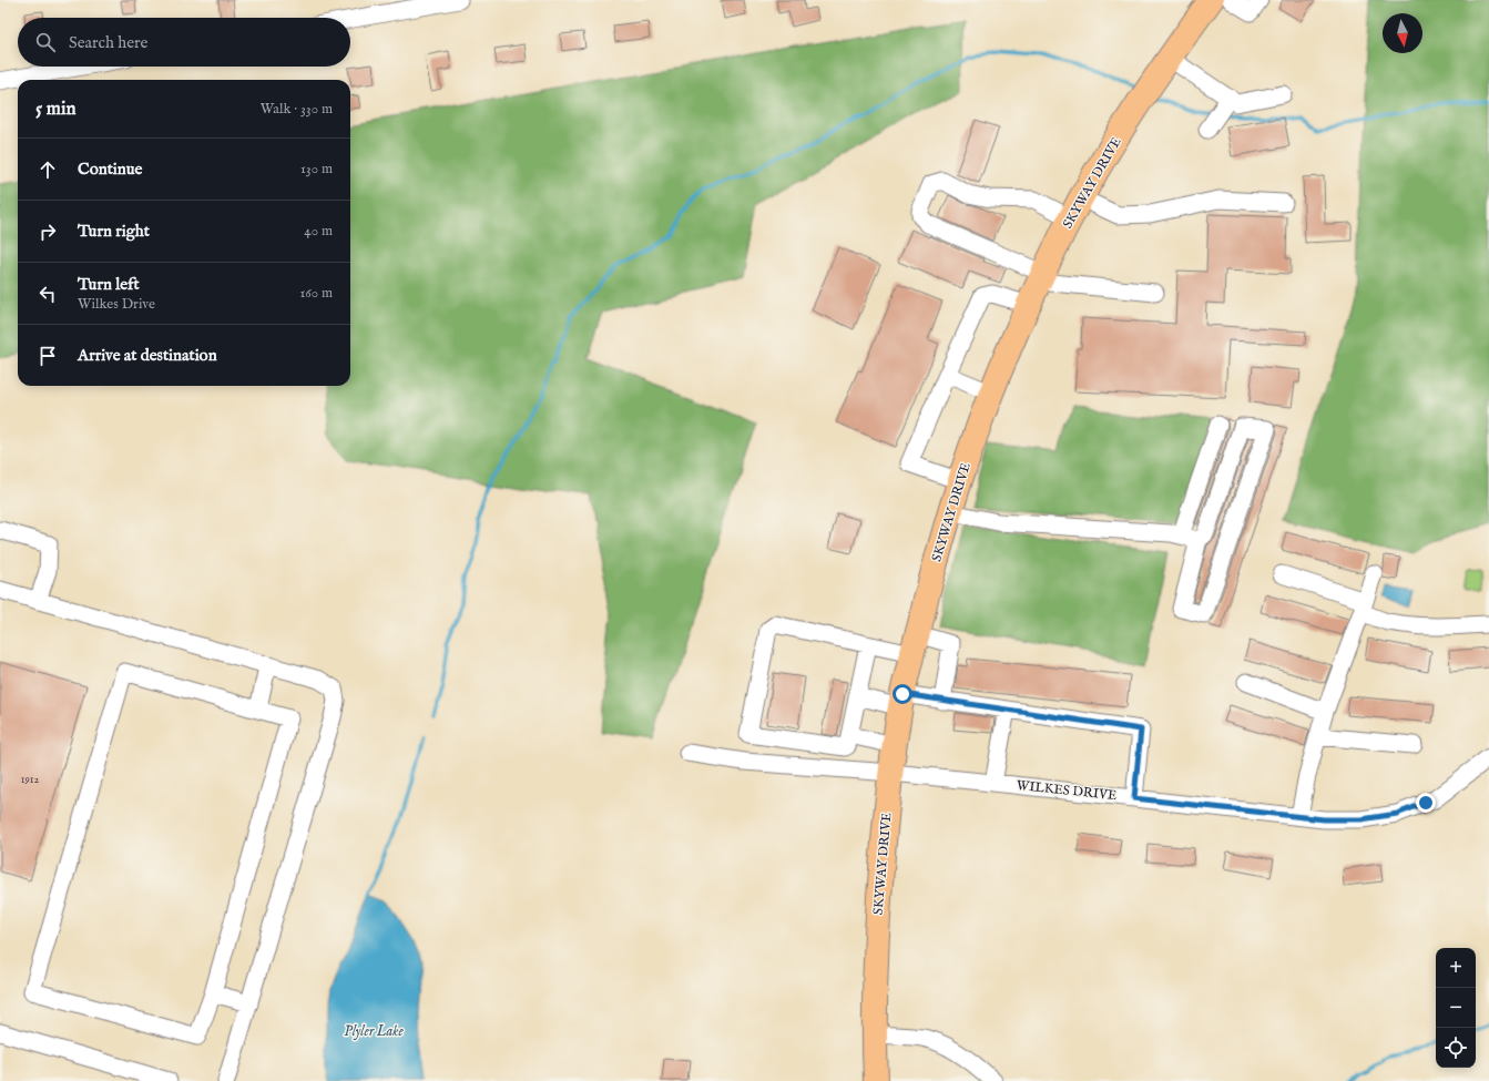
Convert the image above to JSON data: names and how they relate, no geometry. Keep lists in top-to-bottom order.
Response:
{
  "streets": {
    "highway": ["SKYWAY DRIVE"],
    "street": ["WILKES DRIVE"]
  },
  "crossings": [
    ["SKYWAY DRIVE", "WILKES DRIVE"]
  ],
  "water": ["Plyler Lake"],
  "house_numbers": ["1912"],
  "north": "bottom",
  "page": {
    "search": "Search here",
    "heading": ["5 min", "Walk · 330 m"],
    "list": [
      ["Continue", "130 m"],
      ["Turn right", "40 m"],
      ["Turn left", "Wilkes Drive", "160 m"],
      "Arrive at destination"
    ],
    "map_buttons": ["+", "−"]
  }
}
